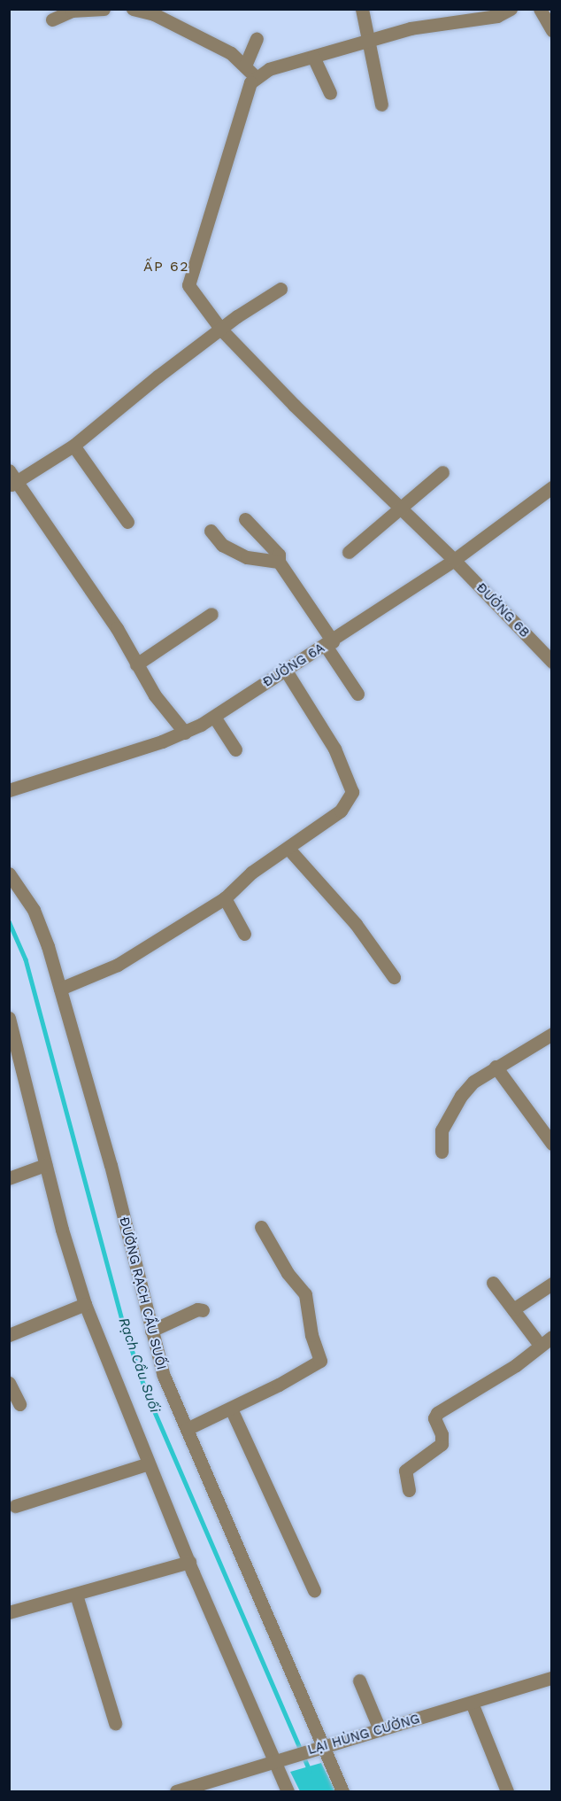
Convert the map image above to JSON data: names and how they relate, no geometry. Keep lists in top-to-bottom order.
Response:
{
  "streets": {
    "street": [
      "ĐƯỜNG 6B",
      "ĐƯỜNG 6A",
      "ĐƯỜNG RẠCH CẦU SUỐI",
      "LẠI HÙNG CƯỜNG"
    ]
  },
  "crossings": [
    ["ĐƯỜNG 6B", "ĐƯỜNG 6A"],
    ["ĐƯỜNG RẠCH CẦU SUỐI", "LẠI HÙNG CƯỜNG"]
  ],
  "districts": ["ẤP 62"],
  "water": ["Rạch Cầu Suối"]
}
